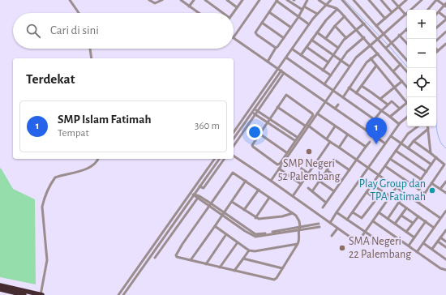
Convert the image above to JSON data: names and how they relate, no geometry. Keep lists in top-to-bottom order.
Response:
{
  "places": ["SMP Negeri 52 Palembang", "Play Group dan TPA Fatimah", "SMA Negeri 22 Palembang"],
  "page": {
    "map_buttons": ["+", "−"],
    "search": "Cari di sini",
    "heading": "Terdekat",
    "list": [
      {
        "mark": "1",
        "name": "SMP Islam Fatimah",
        "note": "Tempat",
        "value": "360 m"
      }
    ],
    "pins": "1"
  }
}
